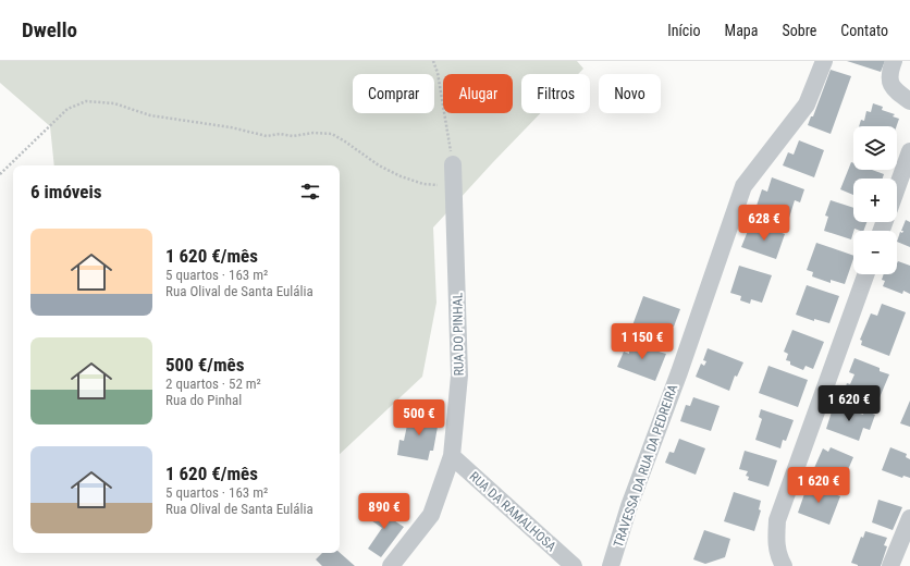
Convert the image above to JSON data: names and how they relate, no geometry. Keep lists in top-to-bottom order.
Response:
{
  "streets": {
    "street": ["RUA DO PINHAL", "TRAVESSA DA RUA DA PEDREIRA", "RUA DA RAMALHOSA"]
  },
  "crossings": [
    ["RUA DO PINHAL", "RUA DA RAMALHOSA"]
  ],
  "page": {
    "header": "Dwello",
    "nav": [
      "Início",
      "Mapa",
      "Sobre",
      "Contato"
    ],
    "chip": [
      "Comprar",
      "Alugar",
      "Filtros",
      "Novo"
    ],
    "map_buttons": ["+", "−"],
    "heading": "6 imóveis",
    "price": [
      "628 €",
      "1 150 €",
      "1 620 €",
      "500 €",
      "1 620 €",
      "890 €"
    ],
    "list": [
      {
        "name": "1 620 €/mês",
        "note": "5 quartos · 163 m² · Rua Olival de Santa Eulália"
      },
      {
        "name": "500 €/mês",
        "note": "2 quartos · 52 m² · Rua do Pinhal"
      },
      {
        "name": "1 620 €/mês",
        "note": "5 quartos · 163 m² · Rua Olival de Santa Eulália"
      }
    ]
  }
}
